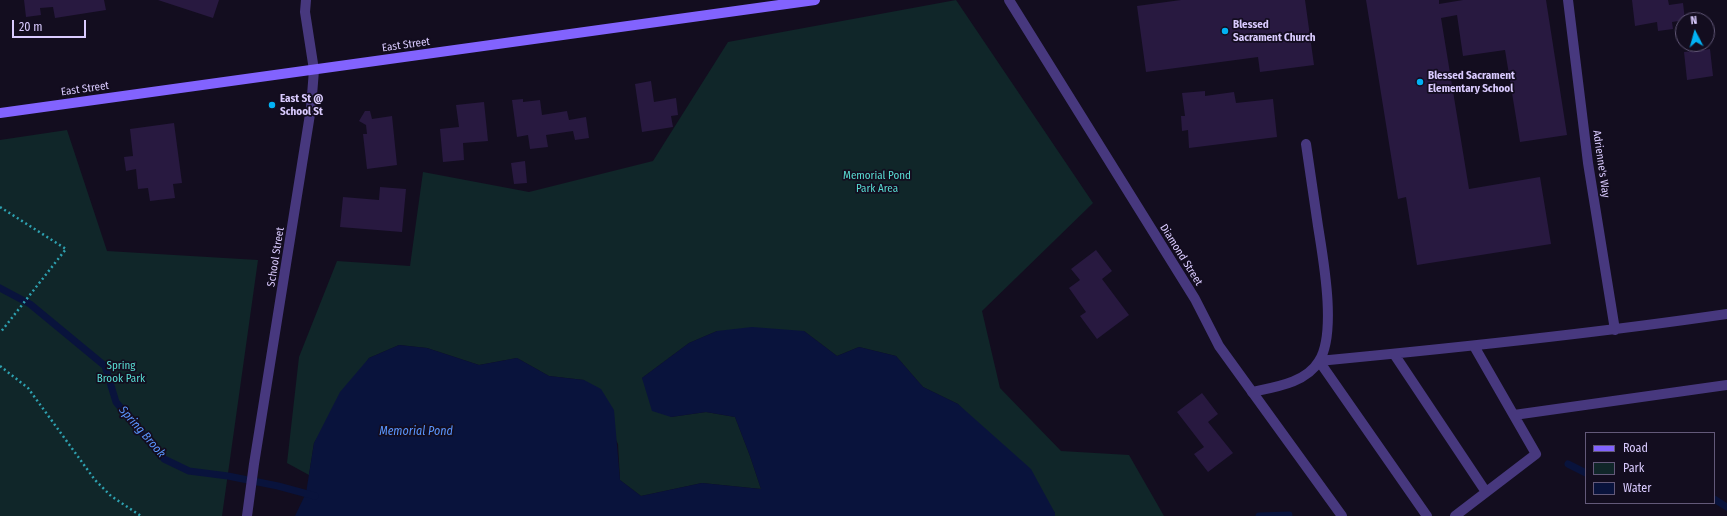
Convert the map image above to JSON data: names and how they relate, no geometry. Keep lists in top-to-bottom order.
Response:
{
  "streets": {
    "main road": ["East Street"],
    "street": ["Adrienne's Way", "Diamond Street", "School Street"]
  },
  "crossings": [
    ["East Street", "School Street"]
  ],
  "water": ["Spring Brook", "Memorial Pond"],
  "parks": ["Memorial Pond Park Area", "Spring Brook Park"],
  "places": ["Blessed Sacrament Church", "Blessed Sacrament Elementary School", "East St @ School St"],
  "legend": ["Road", "Park", "Water"],
  "scale_bar": "20 m",
  "north": "top"
}
